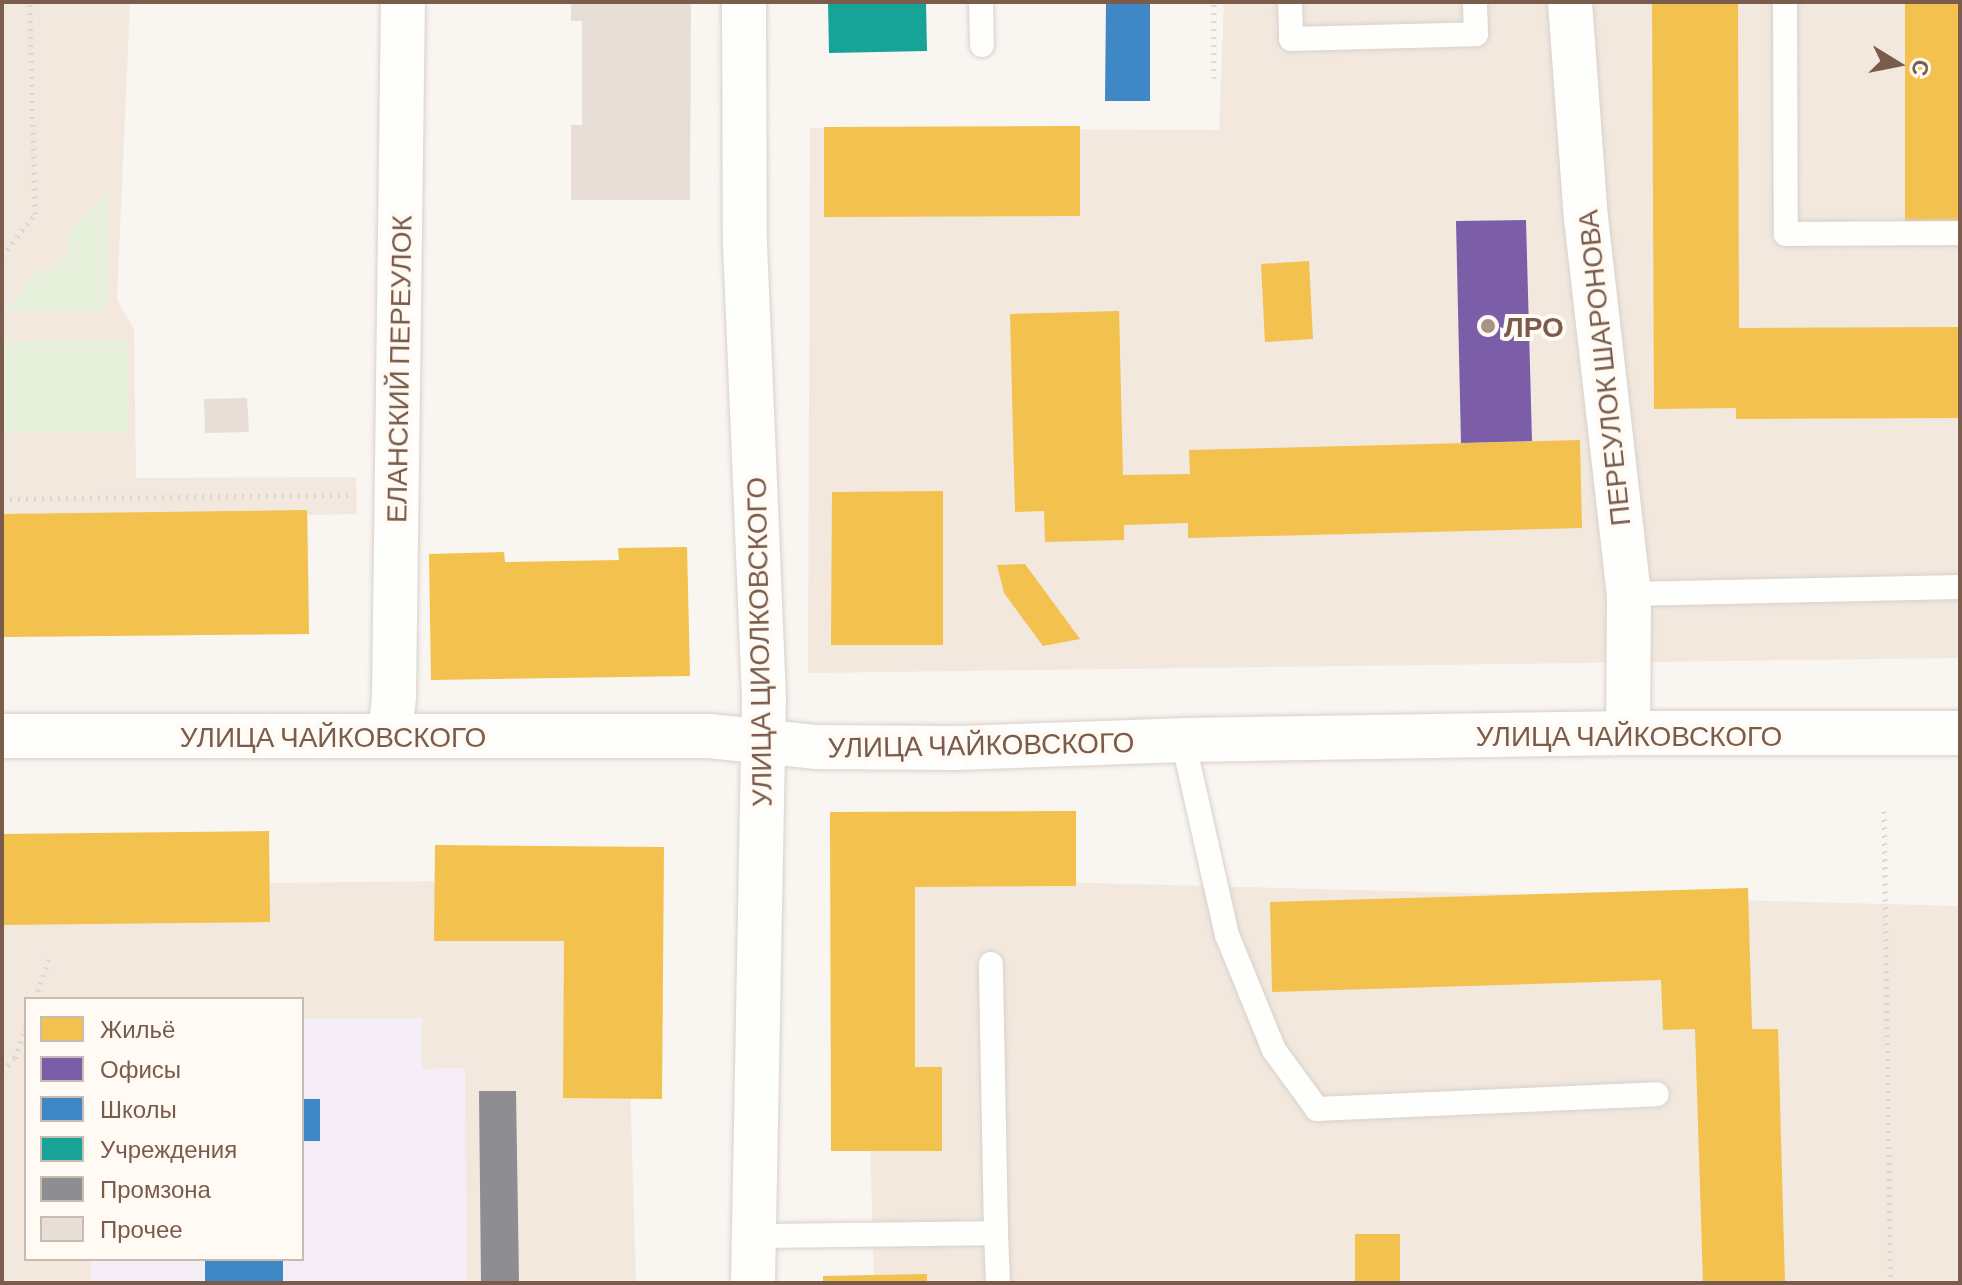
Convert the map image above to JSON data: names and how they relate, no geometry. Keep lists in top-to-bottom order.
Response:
{
  "streets": {
    "street": [
      "ПЕРЕУЛОК ШАРОНОВА",
      "ЕЛАНСКИЙ ПЕРЕУЛОК",
      "УЛИЦА ЦИОЛКОВСКОГО",
      "УЛИЦА ЧАЙКОВСКОГО"
    ]
  },
  "crossings": [
    ["ПЕРЕУЛОК ШАРОНОВА", "УЛИЦА ЧАЙКОВСКОГО"],
    ["ЕЛАНСКИЙ ПЕРЕУЛОК", "УЛИЦА ЧАЙКОВСКОГО"],
    ["УЛИЦА ЦИОЛКОВСКОГО", "УЛИЦА ЧАЙКОВСКОГО"]
  ],
  "places": ["ЛРО"],
  "legend": [
    "Жильё",
    "Офисы",
    "Школы",
    "Учреждения",
    "Промзона",
    "Прочее"
  ],
  "north": "right"
}
